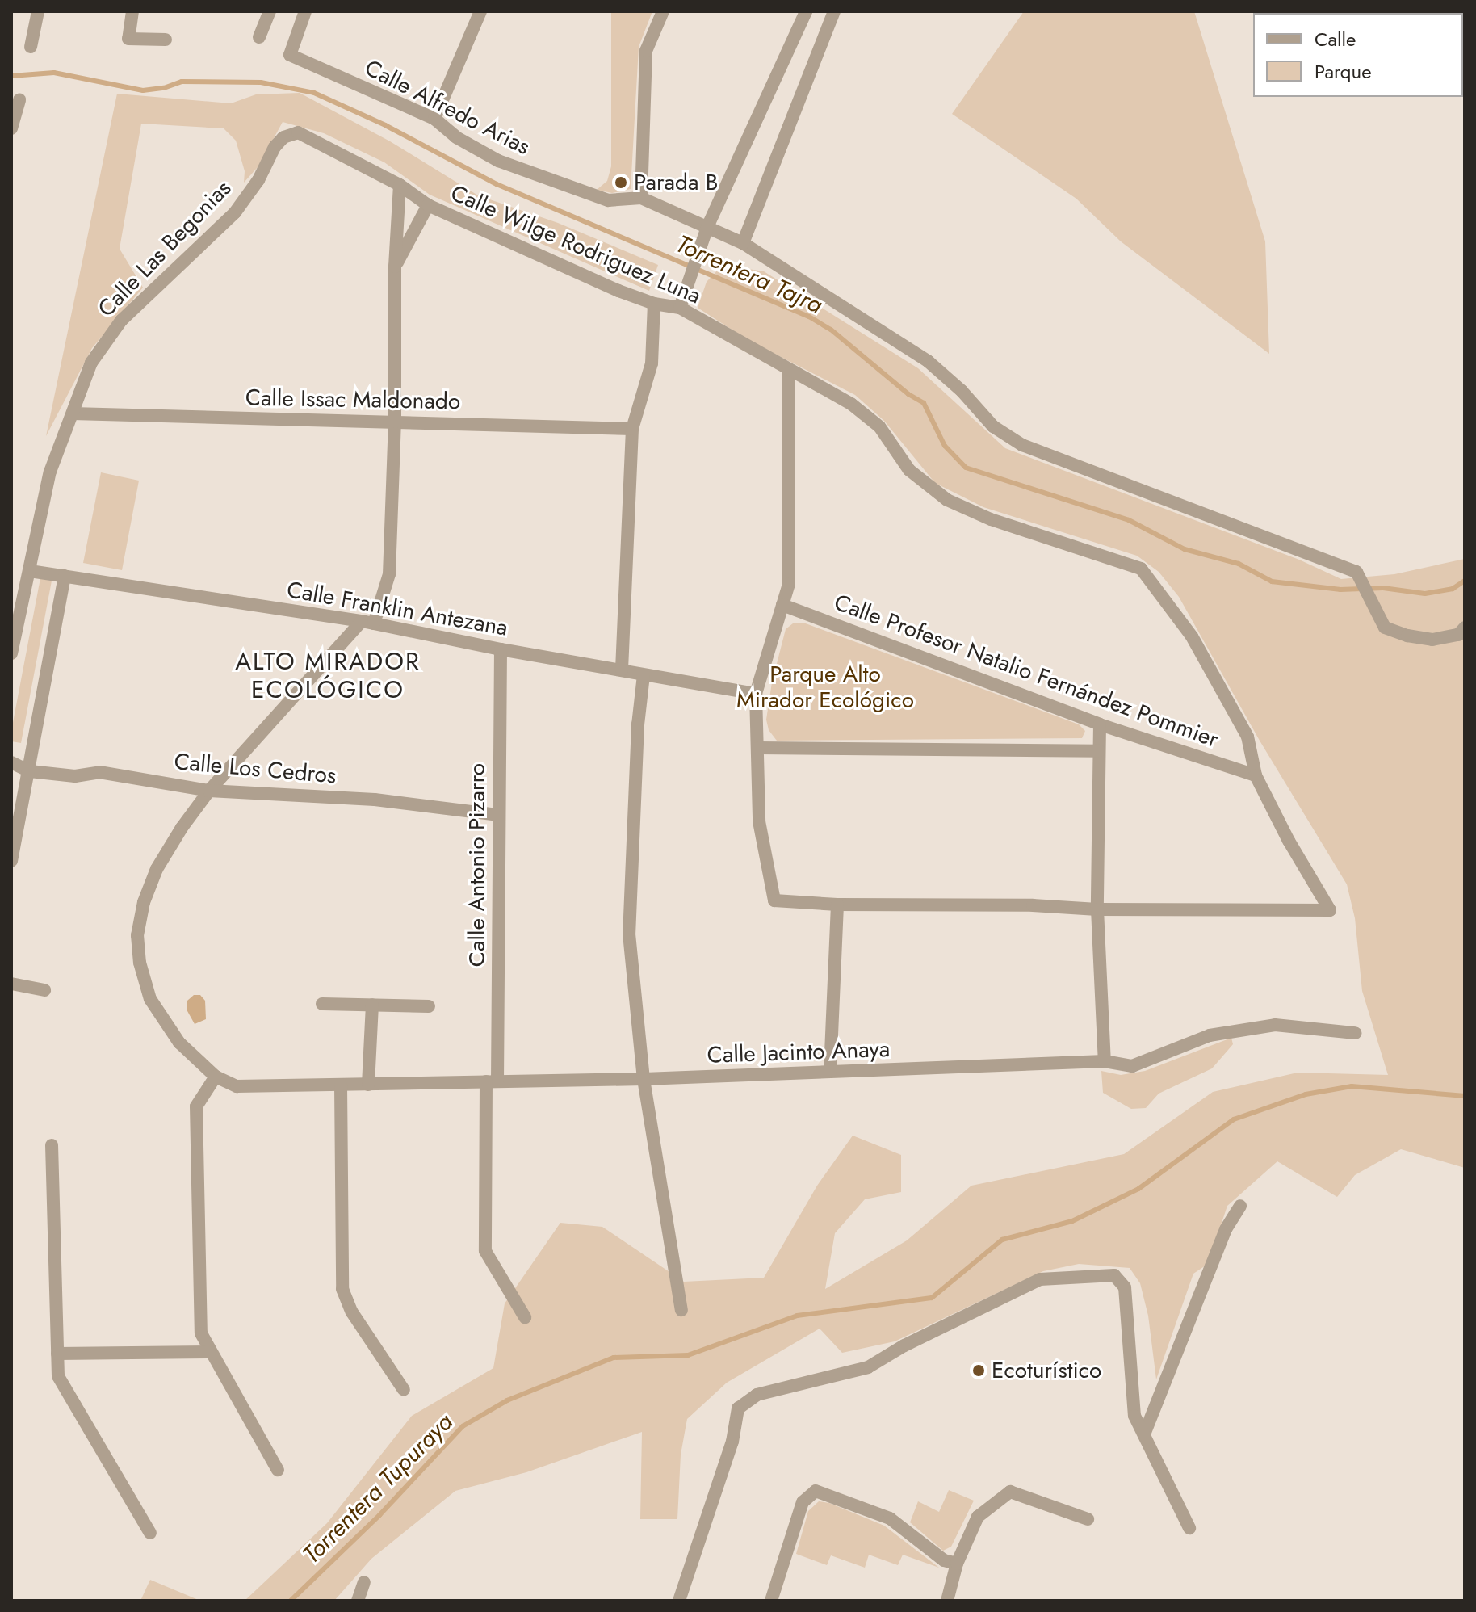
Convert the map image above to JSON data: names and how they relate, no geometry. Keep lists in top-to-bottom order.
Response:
{
  "streets": {
    "street": [
      "Calle Alfredo Arias",
      "Calle Wilge Rodriguez Luna",
      "Calle Las Begonias",
      "Calle Issac Maldonado",
      "Calle Franklin Antezana",
      "Calle Profesor Natalio Fernández Pommier",
      "Calle Los Cedros",
      "Calle Antonio Pizarro",
      "Calle Jacinto Anaya"
    ]
  },
  "crossings": [
    ["Calle Wilge Rodriguez Luna", "Calle Las Begonias"],
    ["Calle Wilge Rodriguez Luna", "Calle Profesor Natalio Fernández Pommier"],
    ["Calle Las Begonias", "Calle Issac Maldonado"],
    ["Calle Las Begonias", "Calle Franklin Antezana"],
    ["Calle Franklin Antezana", "Calle Antonio Pizarro"],
    ["Calle Los Cedros", "Calle Antonio Pizarro"],
    ["Calle Antonio Pizarro", "Calle Jacinto Anaya"]
  ],
  "districts": ["ALTO MIRADOR ECOLÓGICO"],
  "water": ["Torrentera Tajra", "Torrentera Tupuraya"],
  "parks": ["Parque Alto Mirador Ecológico"],
  "places": ["Parada B", "Ecoturístico"],
  "legend": ["Calle", "Parque"]
}
